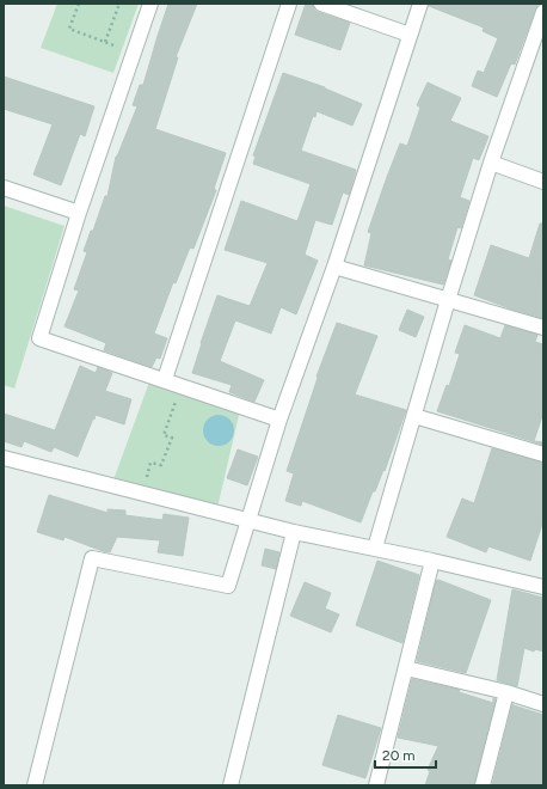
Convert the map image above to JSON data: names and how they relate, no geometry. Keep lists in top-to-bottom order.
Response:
{
  "scale_bar": "20 m"
}
